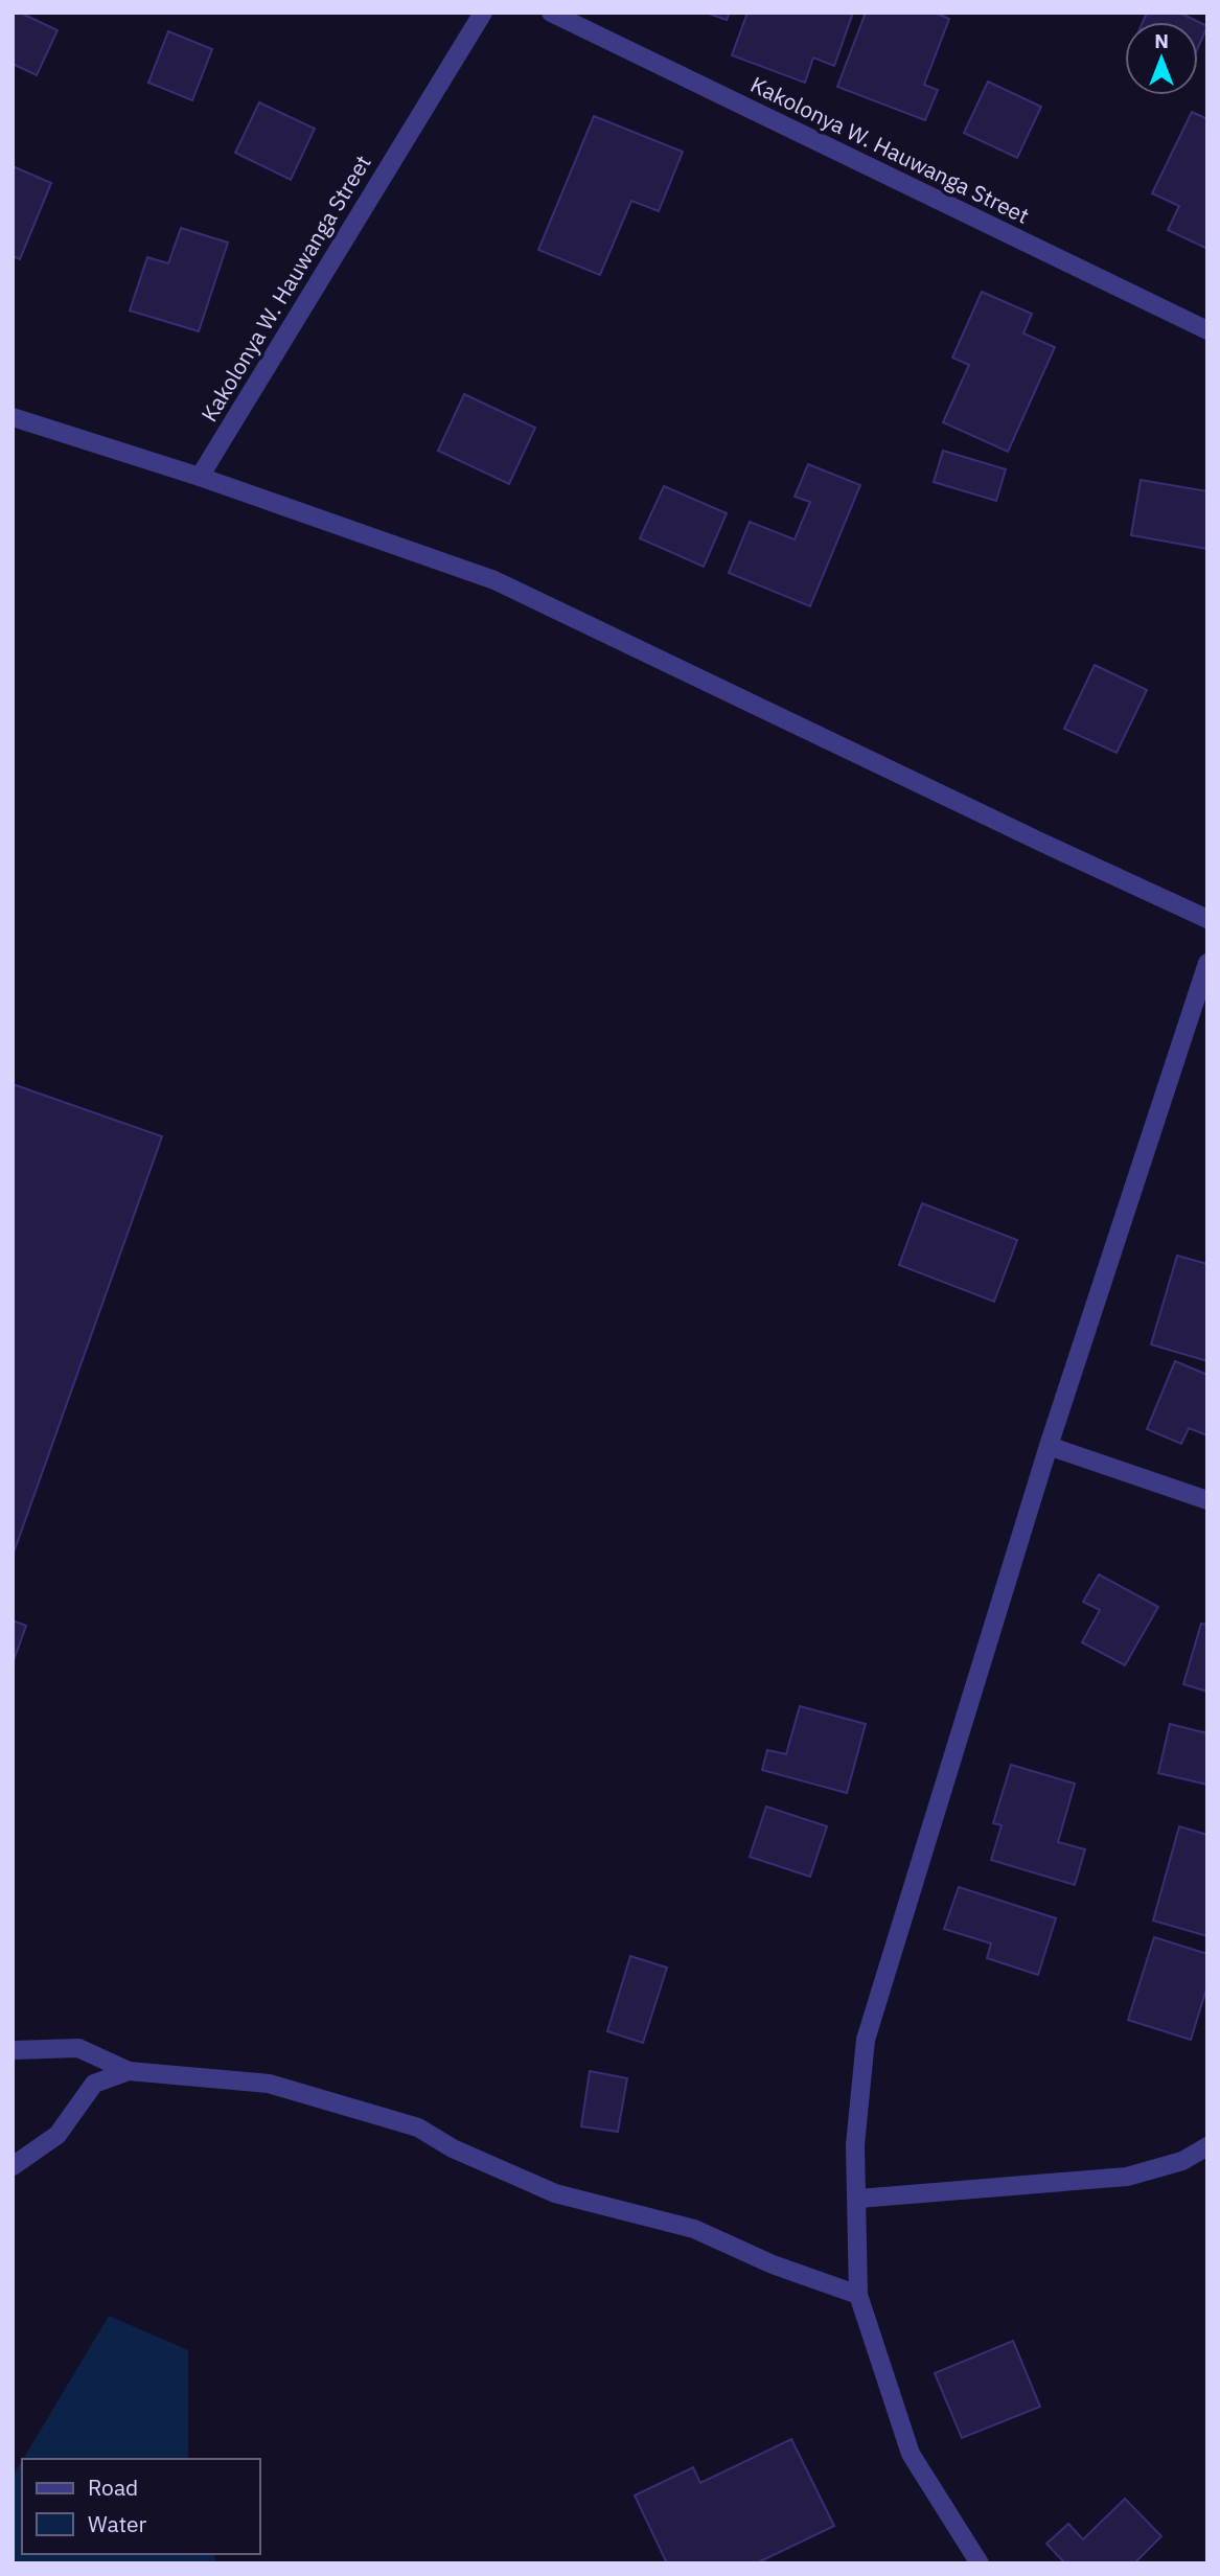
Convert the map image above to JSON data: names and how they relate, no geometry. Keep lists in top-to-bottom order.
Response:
{
  "streets": {
    "street": ["Kakolonya W. Hauwanga Street"]
  },
  "legend": ["Road", "Water"],
  "north": "top"
}
